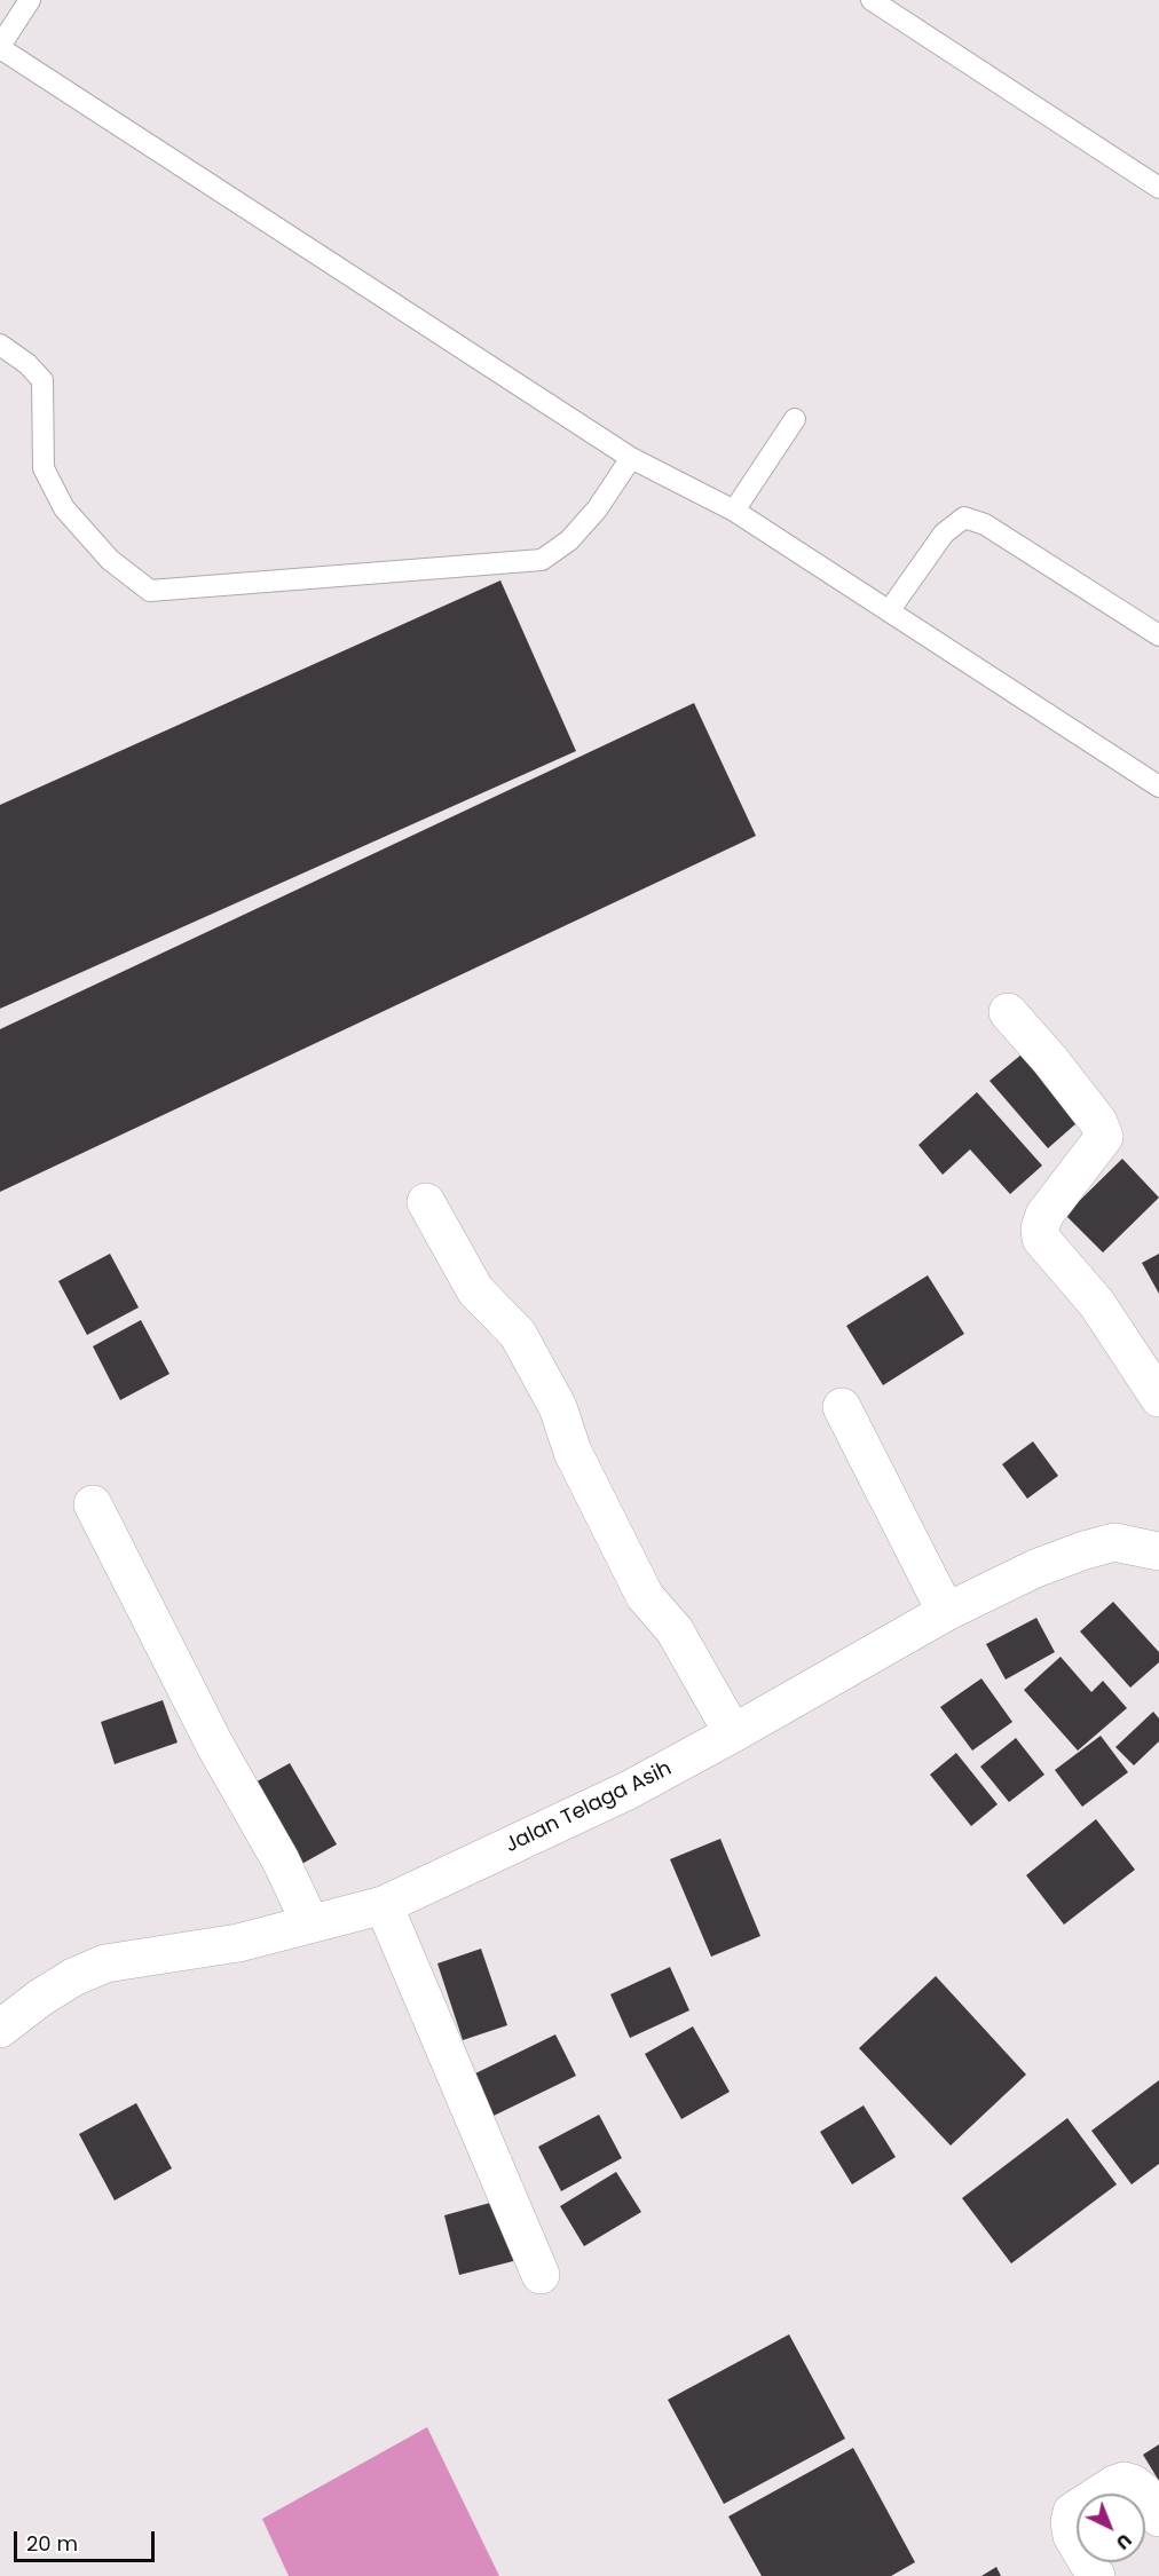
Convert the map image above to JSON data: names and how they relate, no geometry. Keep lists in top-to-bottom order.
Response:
{
  "streets": {
    "street": ["Jalan Telaga Asih"]
  },
  "scale_bar": "20 m",
  "north": "bottom right"
}
